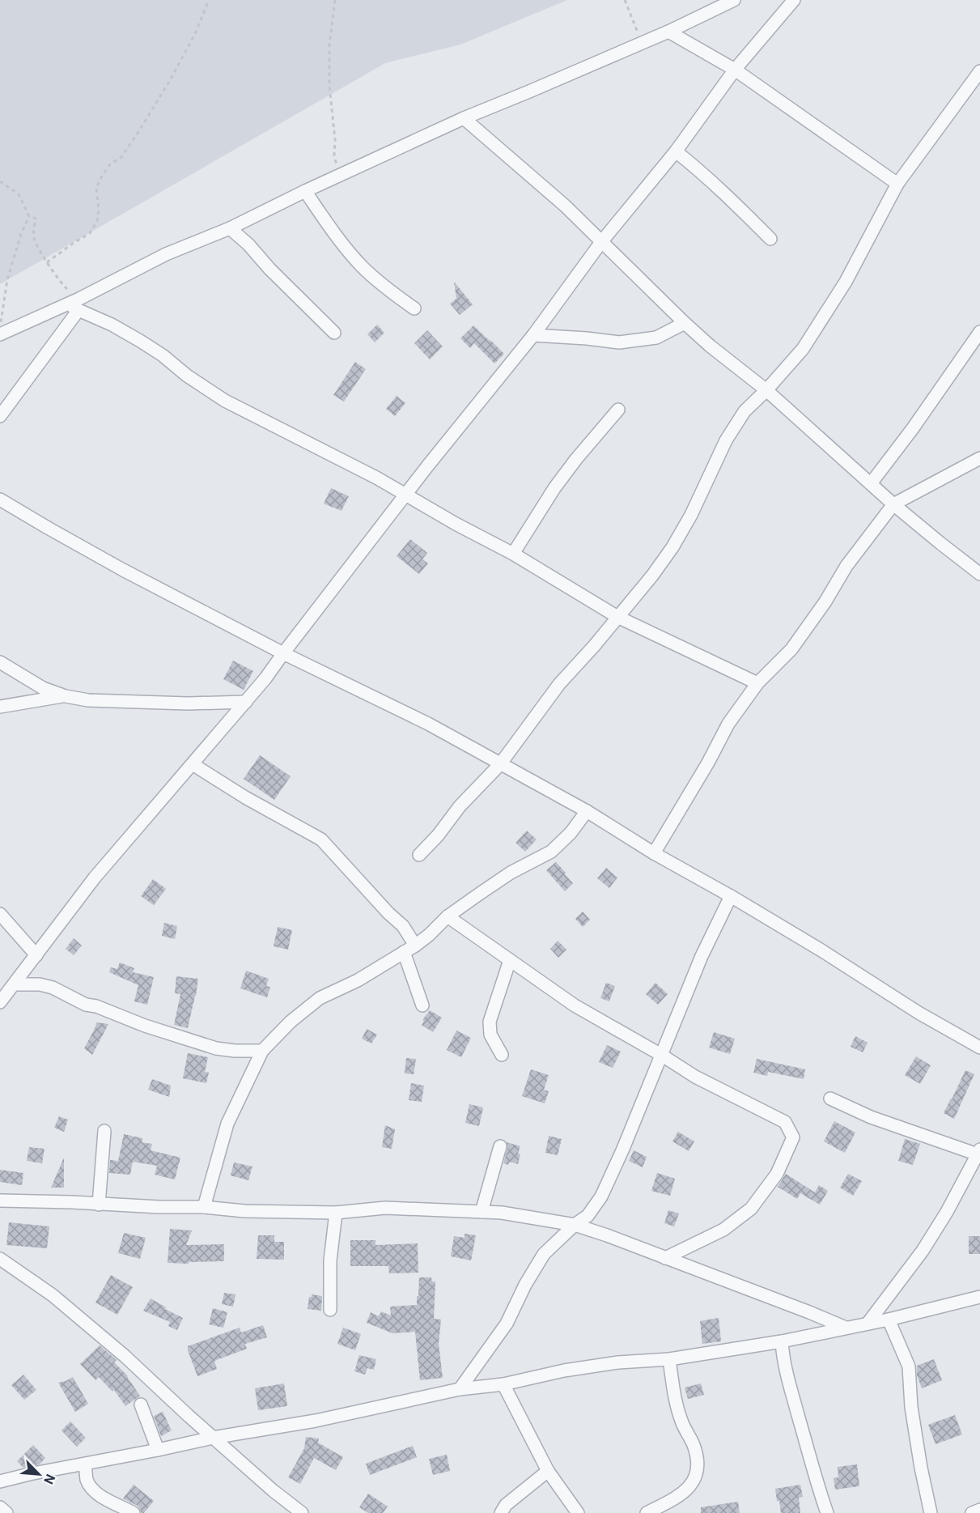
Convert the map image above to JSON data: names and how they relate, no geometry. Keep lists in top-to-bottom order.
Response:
{
  "north": "bottom right"
}
